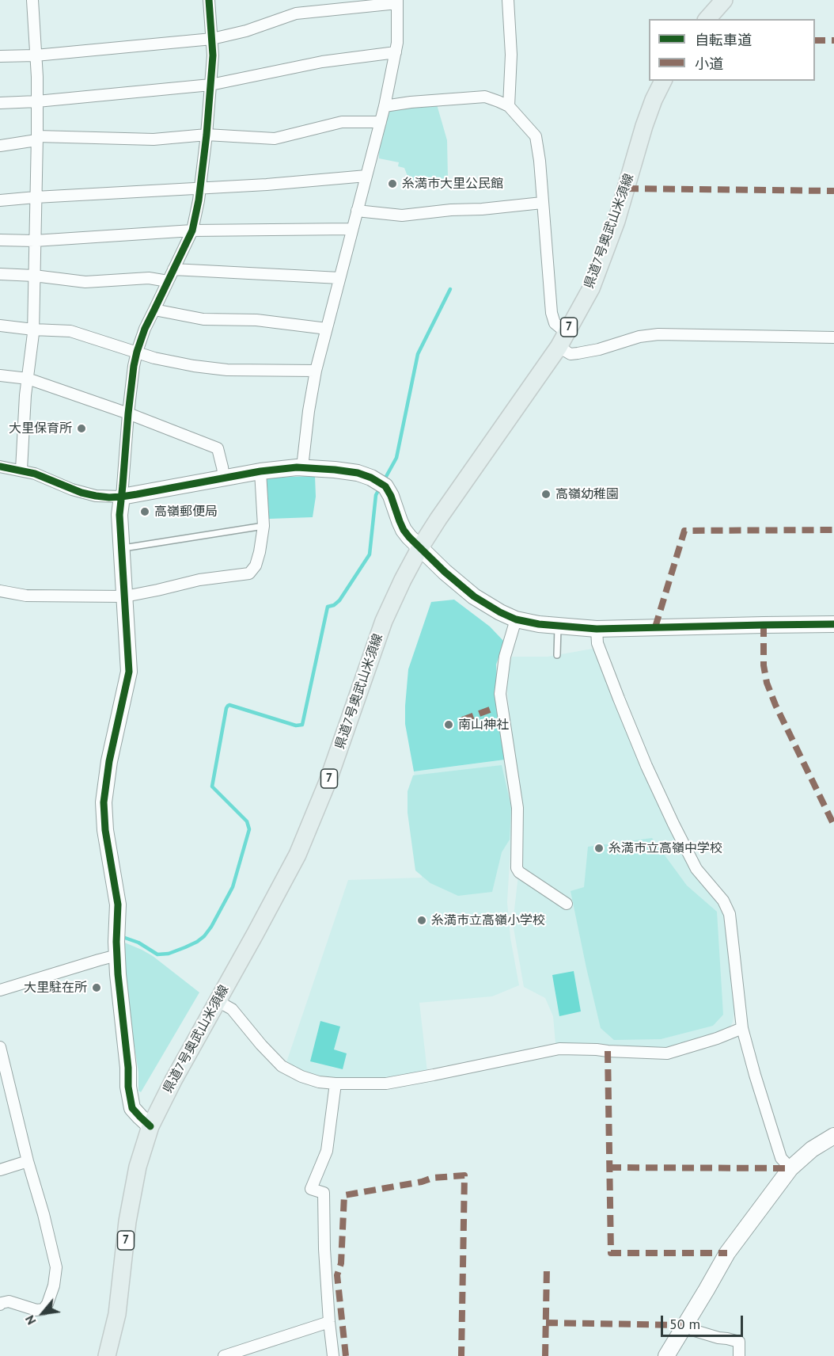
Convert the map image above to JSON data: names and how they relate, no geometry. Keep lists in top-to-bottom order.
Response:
{
  "streets": {
    "main road": ["県道7号奥武山米須線", "7"]
  },
  "places": [
    "糸満市大里公民館",
    "大里保育所",
    "高嶺幼稚園",
    "高嶺郵便局",
    "南山神社",
    "糸満市立高嶺中学校",
    "糸満市立高嶺小学校",
    "大里駐在所"
  ],
  "legend": ["自転車道", "小道"],
  "scale_bar": "50 m",
  "north": "bottom left"
}
